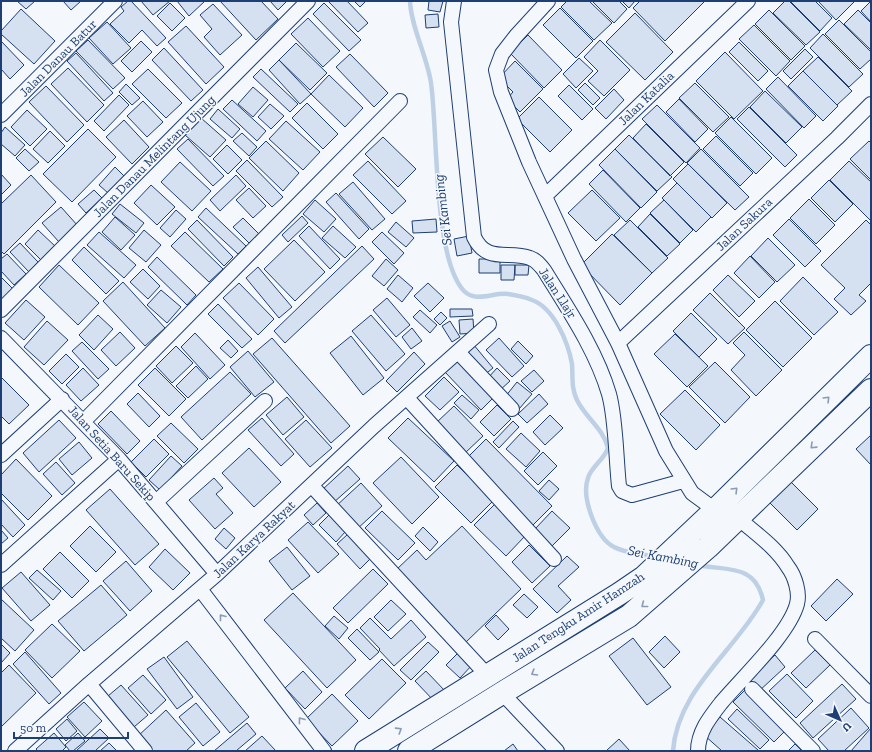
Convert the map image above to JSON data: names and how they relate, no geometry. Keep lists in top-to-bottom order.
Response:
{
  "streets": {
    "main road": ["Jalan Tengku Amir Hamzah"],
    "street": [
      "Jalan Danau Batur",
      "Jalan Katalia",
      "Jalan Danau Melintang Ujung",
      "Jalan Sakura",
      "Jalan Llajr",
      "Jalan Setia Baru Sekip",
      "Jalan Karya Rakyat"
    ]
  },
  "crossings": [
    ["Jalan Setia Baru Sekip", "Jalan Karya Rakyat"]
  ],
  "water": ["Sei Kambing"],
  "scale_bar": "50 m",
  "north": "bottom right"
}
